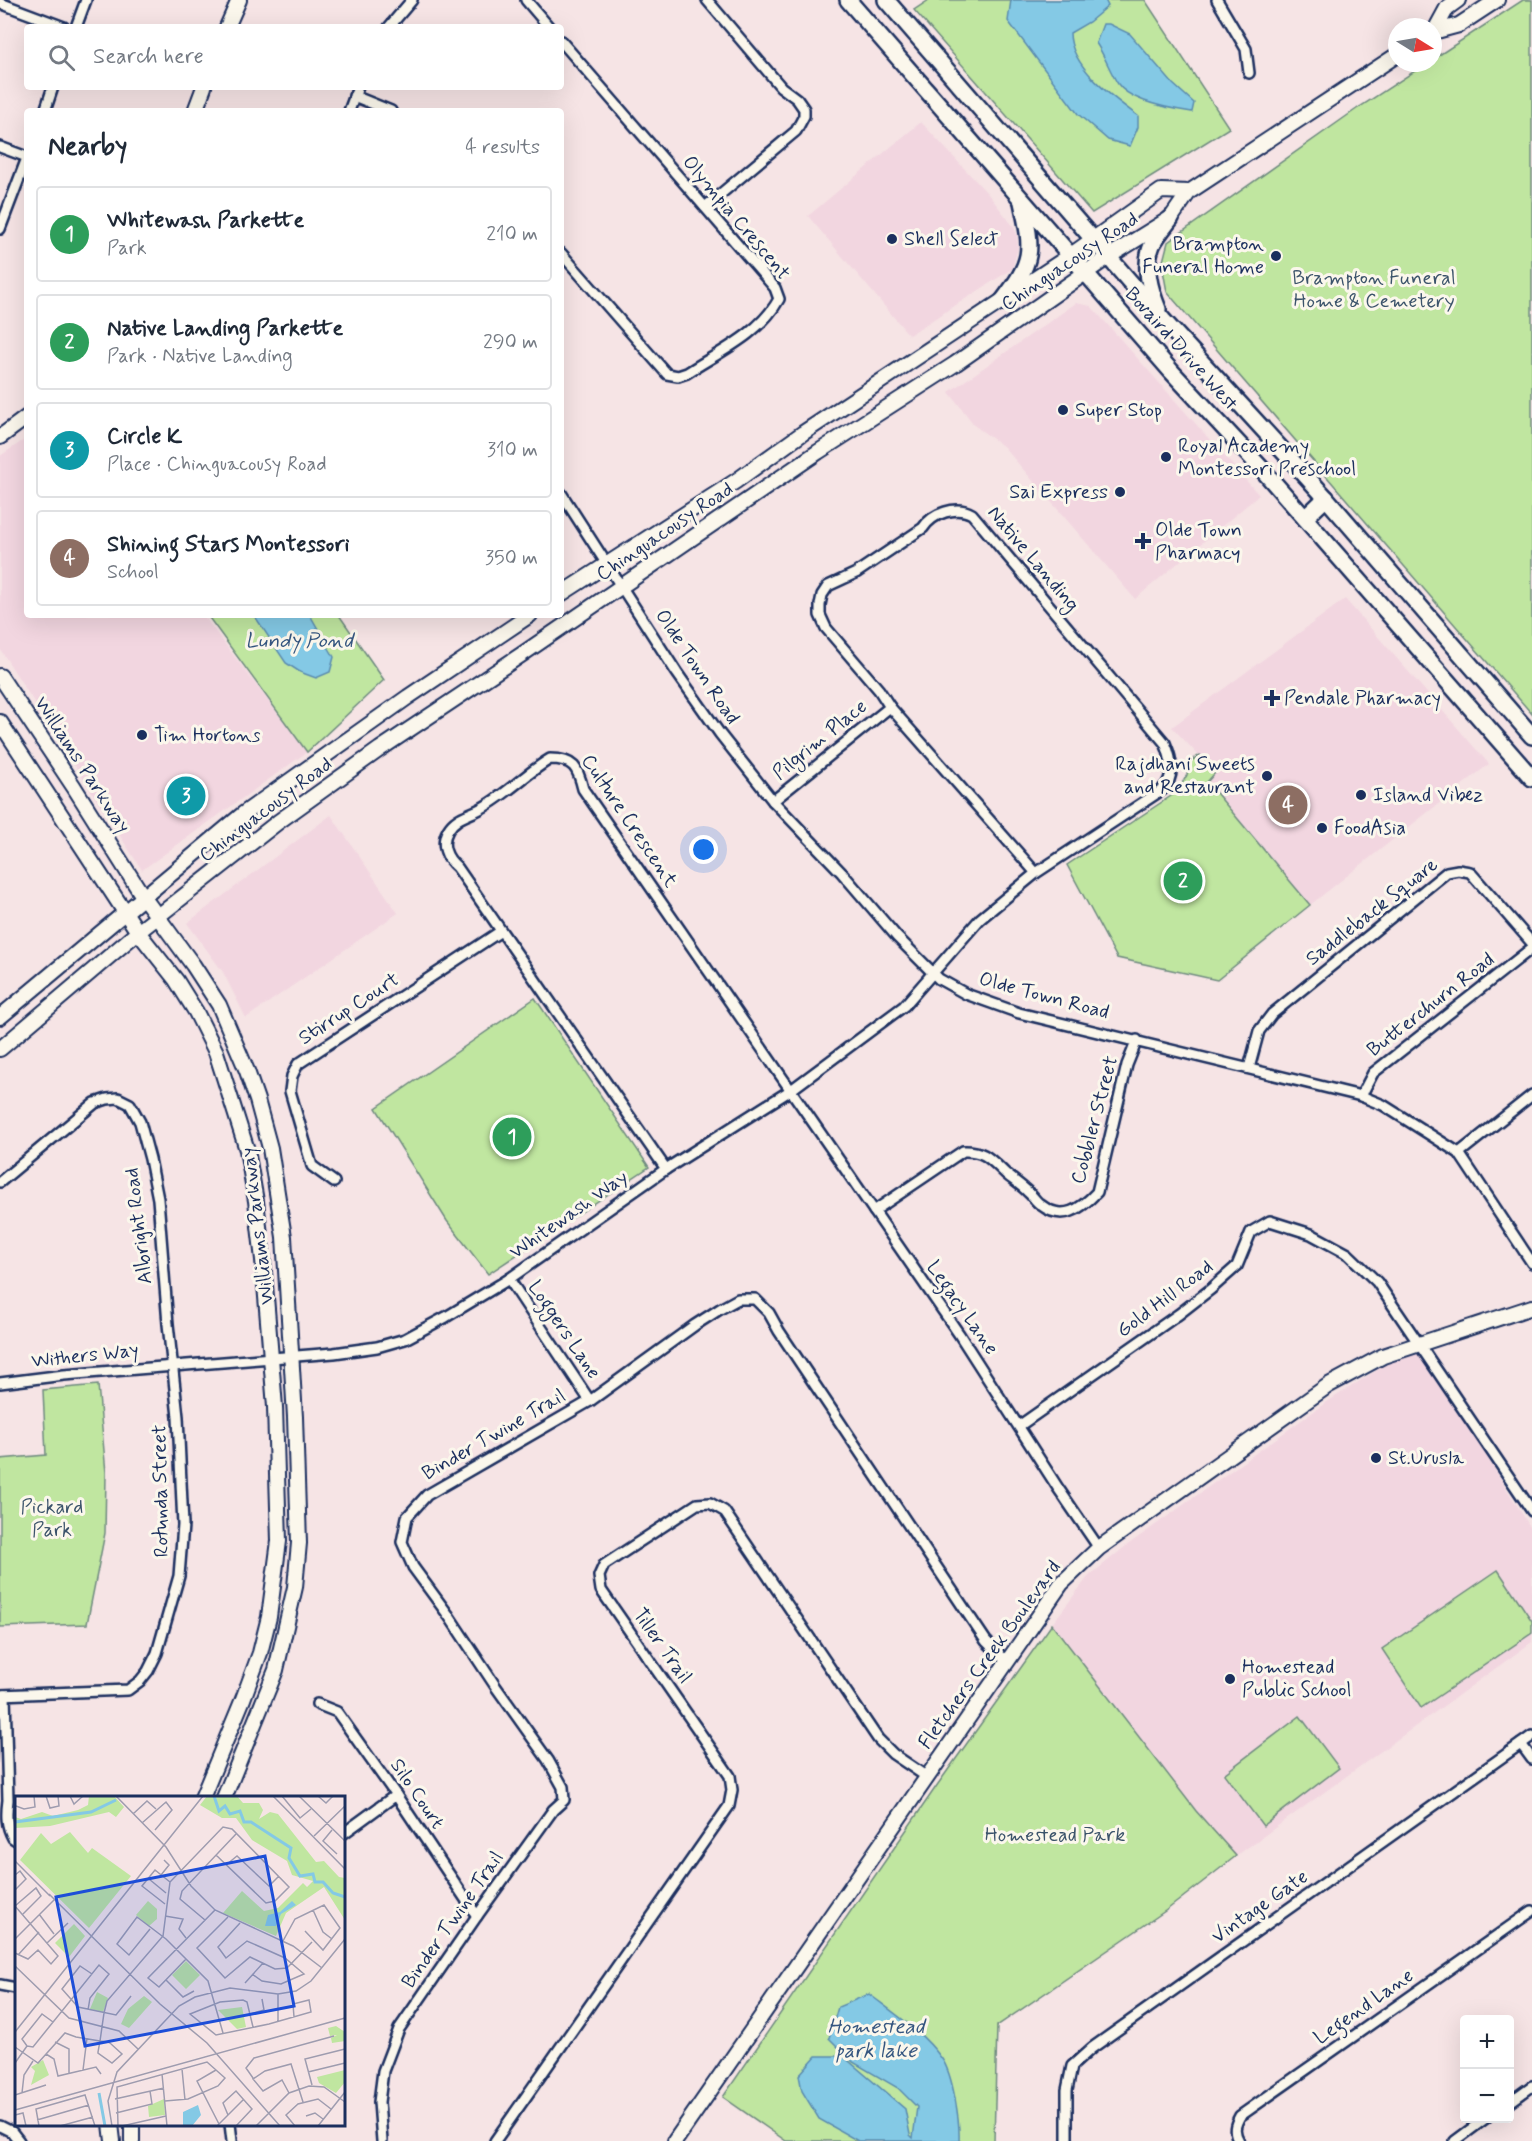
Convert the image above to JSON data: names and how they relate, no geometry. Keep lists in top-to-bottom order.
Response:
{
  "streets": {
    "main road": [
      "Chinguacousy Road",
      "Bovaird Drive West",
      "Williams Parkway",
      "Fletchers Creek Boulevard"
    ],
    "street": [
      "Olympia Crescent",
      "Native Landing",
      "Olde Town Road",
      "Pilgrim Place",
      "Culture Crescent",
      "Saddleback Square",
      "Butterchurn Road",
      "Stirrup Court",
      "Cobbler Street",
      "Whitewash Way",
      "Albright Road",
      "Gold Hill Road",
      "Legacy Lane",
      "Loggers Lane",
      "Withers Way",
      "Binder Twine Trail",
      "Rotunda Street",
      "Tiller Trail",
      "Silo Court",
      "Vintage Gate",
      "Legend Lane"
    ]
  },
  "crossings": [
    ["Chinguacousy Road", "Bovaird Drive West"],
    ["Chinguacousy Road", "Olde Town Road"],
    ["Chinguacousy Road", "Williams Parkway"],
    ["Native Landing", "Olde Town Road"],
    ["Native Landing", "Pilgrim Place"],
    ["Native Landing", "Whitewash Way"],
    ["Olde Town Road", "Pilgrim Place"],
    ["Olde Town Road", "Saddleback Square"],
    ["Olde Town Road", "Butterchurn Road"],
    ["Olde Town Road", "Cobbler Street"],
    ["Olde Town Road", "Whitewash Way"],
    ["Williams Parkway", "Whitewash Way"],
    ["Culture Crescent", "Stirrup Court"],
    ["Culture Crescent", "Whitewash Way"],
    ["Culture Crescent", "Legacy Lane"],
    ["Cobbler Street", "Legacy Lane"],
    ["Whitewash Way", "Albright Road"],
    ["Whitewash Way", "Legacy Lane"],
    ["Whitewash Way", "Loggers Lane"],
    ["Whitewash Way", "Withers Way"],
    ["Whitewash Way", "Rotunda Street"],
    ["Albright Road", "Withers Way"],
    ["Albright Road", "Rotunda Street"],
    ["Gold Hill Road", "Legacy Lane"],
    ["Gold Hill Road", "Fletchers Creek Boulevard"],
    ["Legacy Lane", "Fletchers Creek Boulevard"],
    ["Loggers Lane", "Binder Twine Trail"],
    ["Withers Way", "Rotunda Street"],
    ["Binder Twine Trail", "Fletchers Creek Boulevard"],
    ["Binder Twine Trail", "Silo Court"],
    ["Tiller Trail", "Fletchers Creek Boulevard"]
  ],
  "water": ["Lundy Pond", "Homestead park lake"],
  "parks": ["Brampton Funeral Home & Cemetery", "Pickard Park", "Homestead Park"],
  "places": {
    "other": [
      "Shell Select",
      "Brampton Funeral Home",
      "Super Stop",
      "Royal Academy Montessori Preschool",
      "Sai Express",
      "Tim Hortons",
      "Rajdhani Sweets and Restaurant",
      "Island Vibez",
      "FoodAsia",
      "St.Urusla",
      "Homestead Public School"
    ],
    "health": ["Olde Town Pharmacy", "Pendale Pharmacy"]
  },
  "north": "right",
  "page": {
    "search": "Search here",
    "heading": ["Nearby", "4 results"],
    "list": [
      {
        "mark": "1",
        "name": "Whitewash Parkette",
        "note": "Park",
        "value": "210 m"
      },
      {
        "mark": "2",
        "name": "Native Landing Parkette",
        "note": "Park · Native Landing",
        "value": "290 m"
      },
      {
        "mark": "3",
        "name": "Circle K",
        "note": "Place · Chinguacousy Road",
        "value": "310 m"
      },
      {
        "mark": "4",
        "name": "Shining Stars Montessori",
        "note": "School",
        "value": "350 m"
      }
    ],
    "pins": [
      "3",
      "4",
      "2",
      "1"
    ],
    "map_buttons": ["+", "−"]
  }
}
